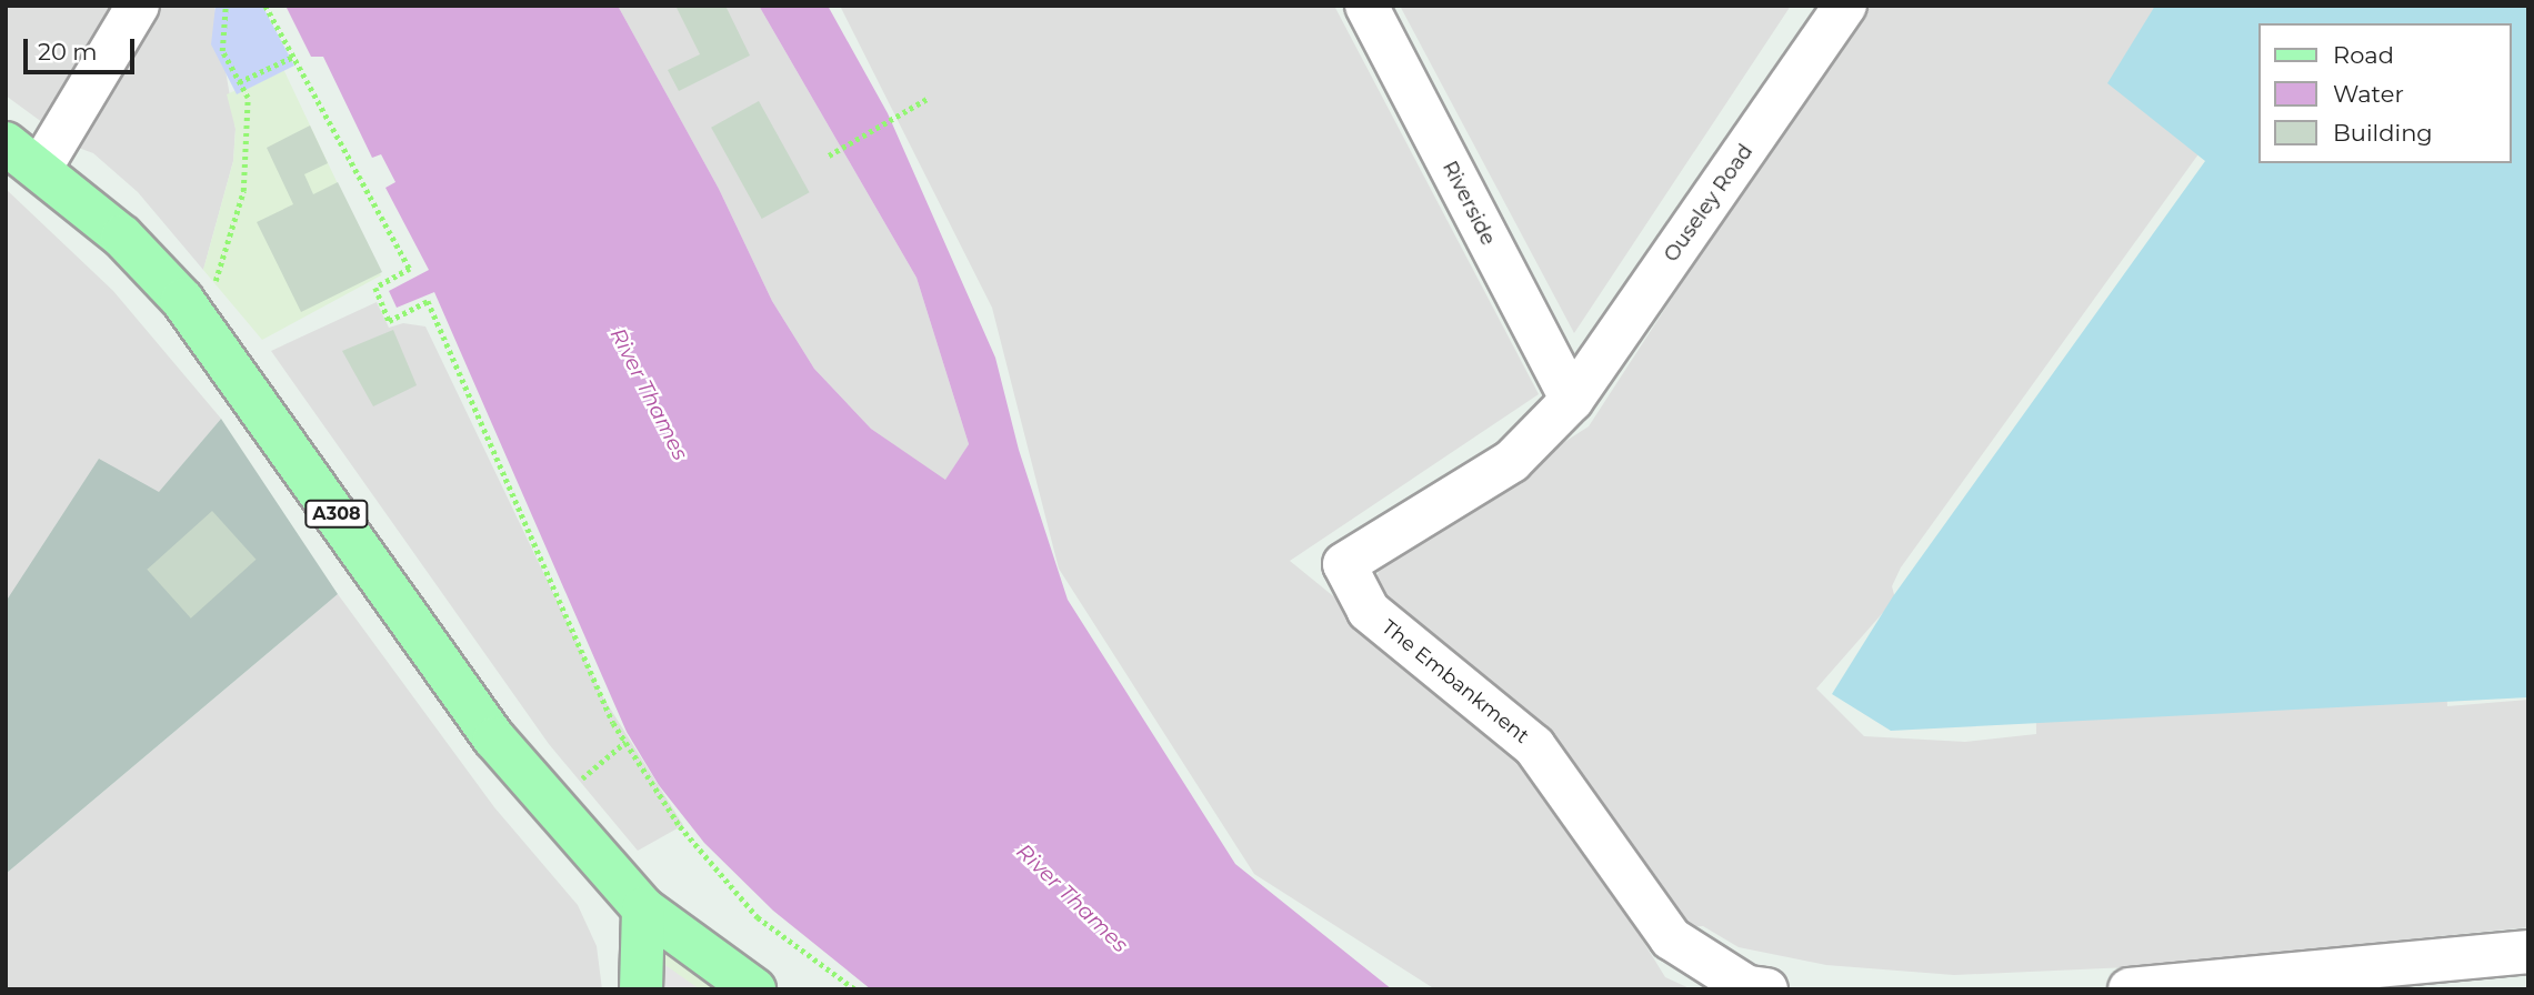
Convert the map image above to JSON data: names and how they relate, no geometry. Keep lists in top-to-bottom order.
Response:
{
  "streets": {
    "main road": ["A308"],
    "street": ["Riverside", "Ouseley Road", "The Embankment"]
  },
  "crossings": [
    ["Riverside", "Ouseley Road"],
    ["Riverside", "The Embankment"],
    ["Ouseley Road", "The Embankment"]
  ],
  "water": ["River Thames"],
  "legend": ["Road", "Water", "Building"],
  "scale_bar": "20 m"
}
